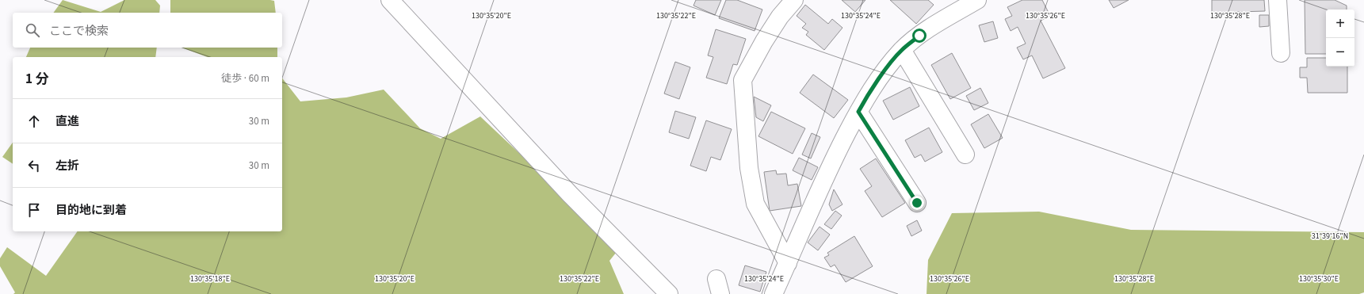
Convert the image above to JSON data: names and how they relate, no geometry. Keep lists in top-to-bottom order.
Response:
{
  "page": {
    "map_buttons": ["+", "−"],
    "search": "ここで検索",
    "heading": ["1 分", "徒歩 · 60 m"],
    "list": [
      ["直進", "30 m"],
      ["左折", "30 m"],
      "目的地に到着"
    ]
  },
  "coordinates": [
    "130°35'20\"E",
    "130°35'24\"E",
    "130°35'26\"E",
    "130°35'22\"E",
    "130°35'28\"E",
    "31°39'16\"N",
    "130°35'18\"E",
    "130°35'30\"E"
  ]
}
